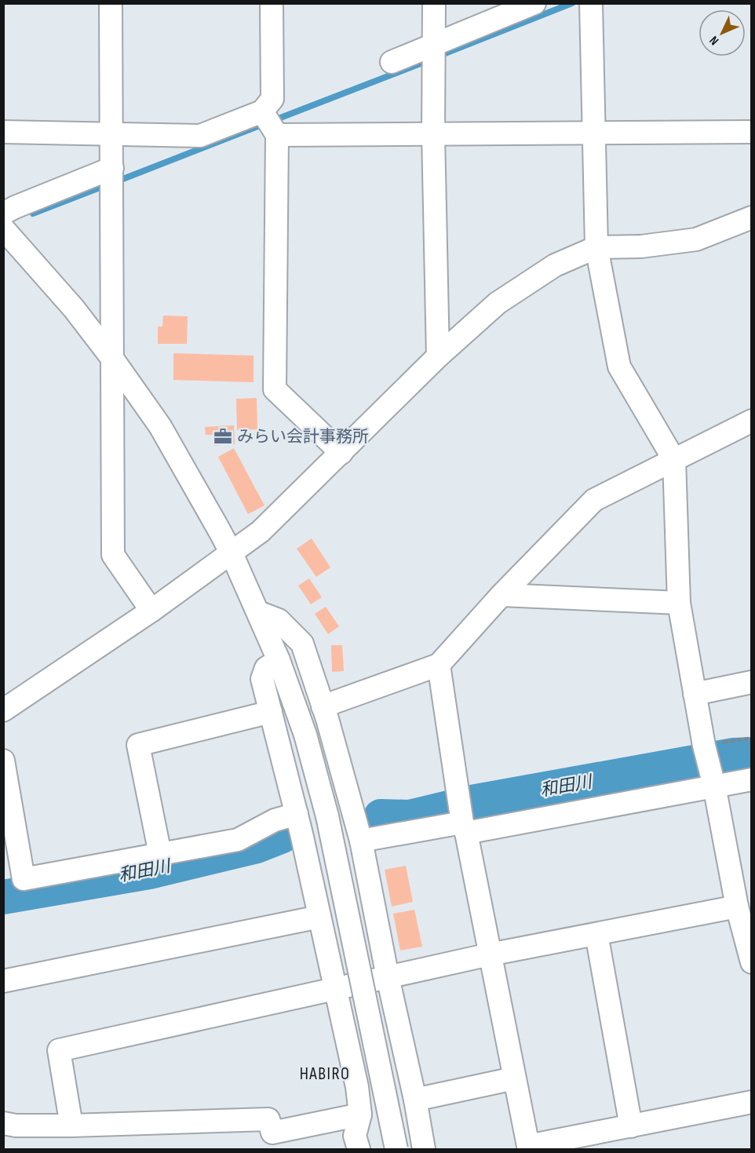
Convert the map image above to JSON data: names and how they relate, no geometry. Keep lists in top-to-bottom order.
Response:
{
  "districts": ["HABIRO"],
  "water": ["和田川"],
  "places": {
    "office": ["みらい会計事務所"]
  },
  "north": "bottom left"
}
